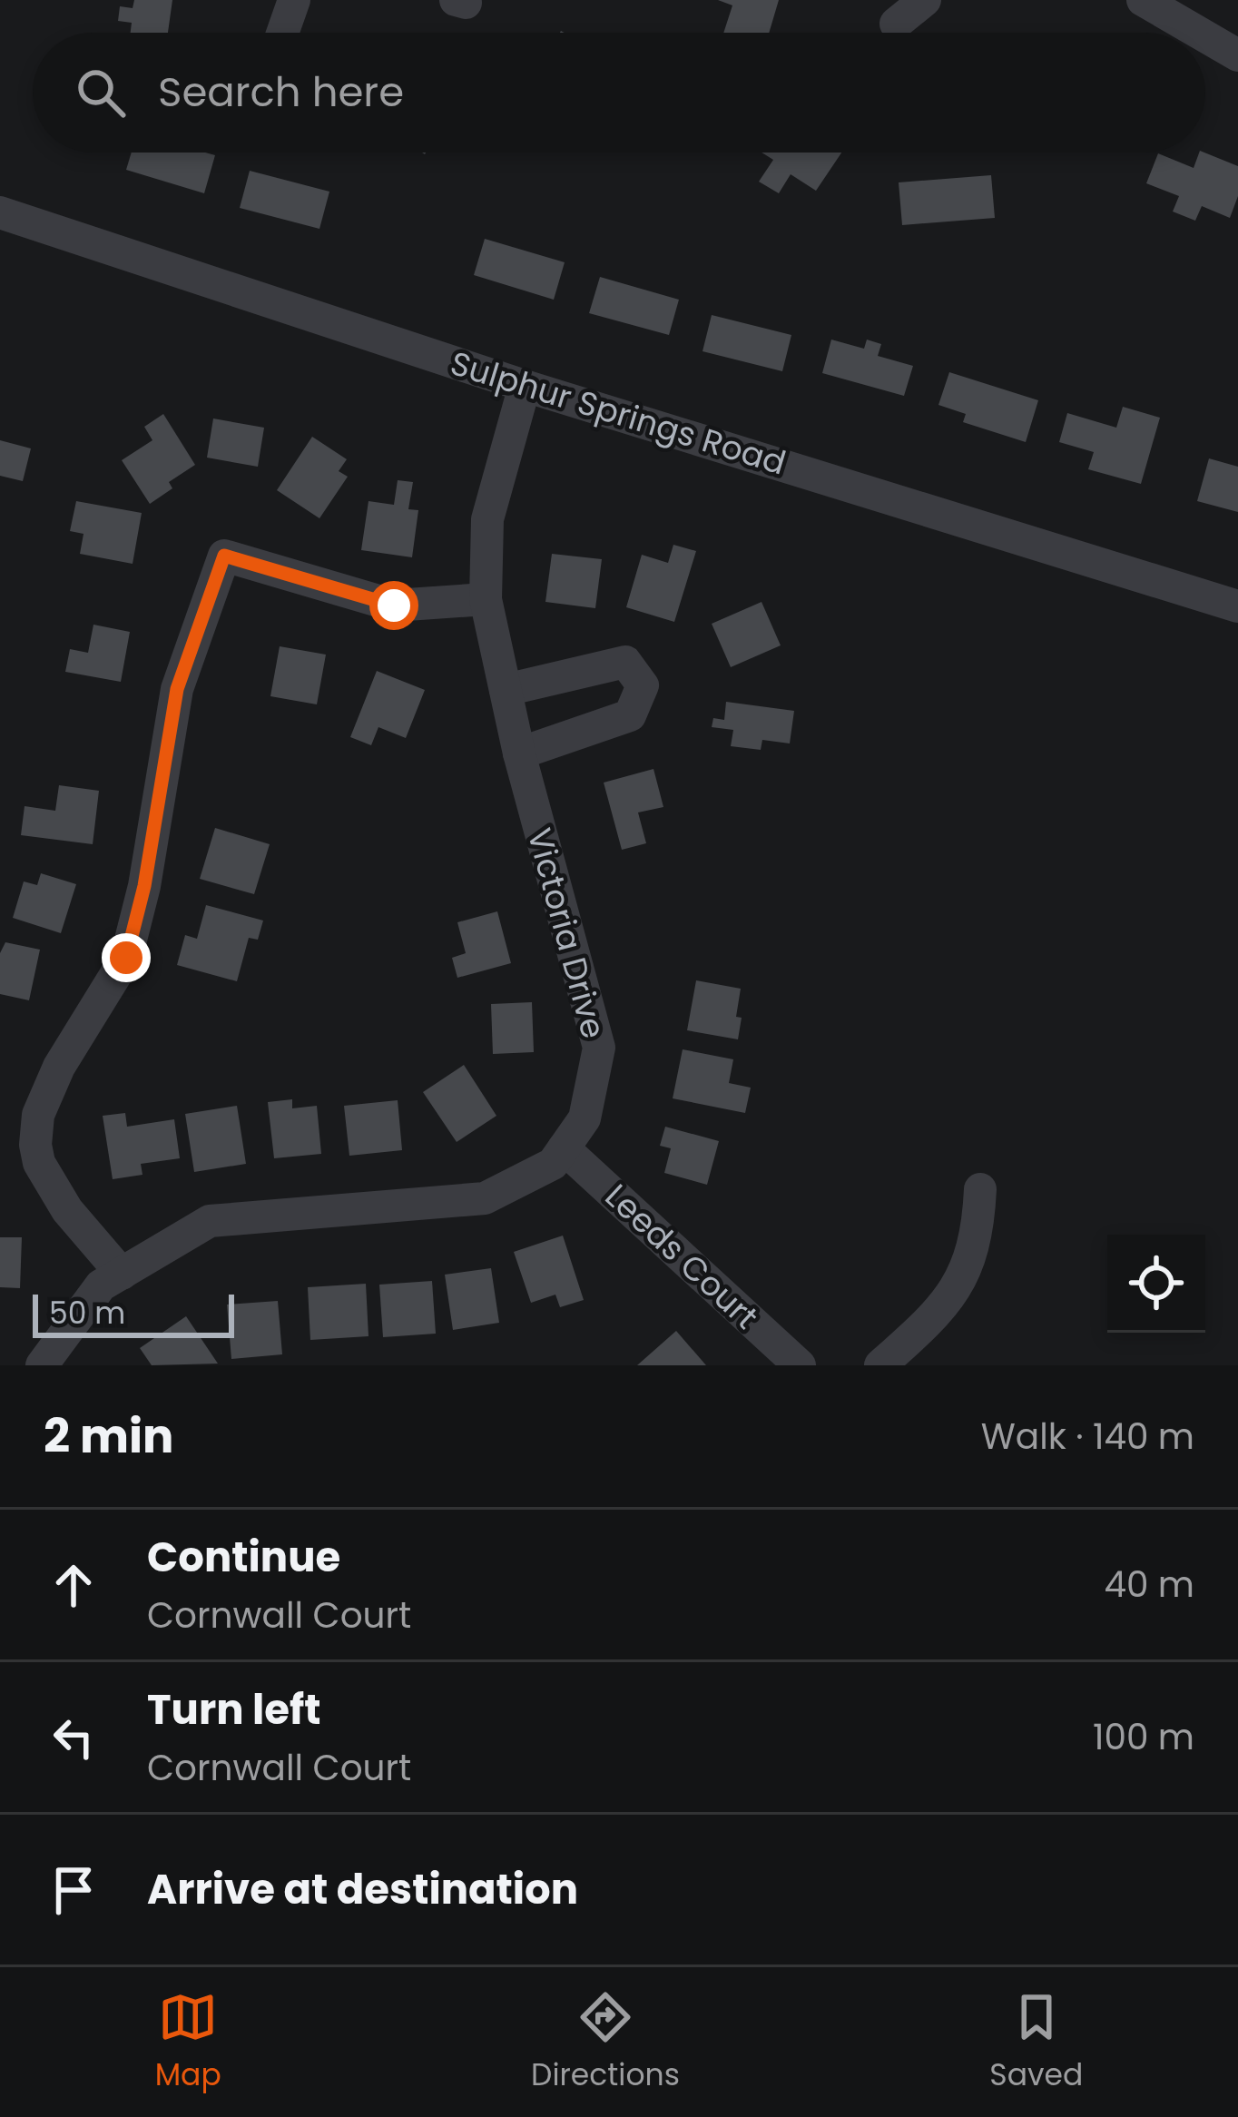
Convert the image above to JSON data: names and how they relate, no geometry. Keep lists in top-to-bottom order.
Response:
{
  "streets": {
    "street": ["Sulphur Springs Road", "Victoria Drive", "Leeds Court"]
  },
  "crossings": [
    ["Sulphur Springs Road", "Victoria Drive"],
    ["Victoria Drive", "Leeds Court"]
  ],
  "scale_bar": "50 m",
  "page": {
    "search": "Search here",
    "scale": "50 m",
    "heading": ["2 min", "Walk · 140 m"],
    "list": [
      ["Continue", "Cornwall Court", "40 m"],
      ["Turn left", "Cornwall Court", "100 m"],
      "Arrive at destination"
    ],
    "nav": ["Map", "Directions", "Saved"]
  }
}
